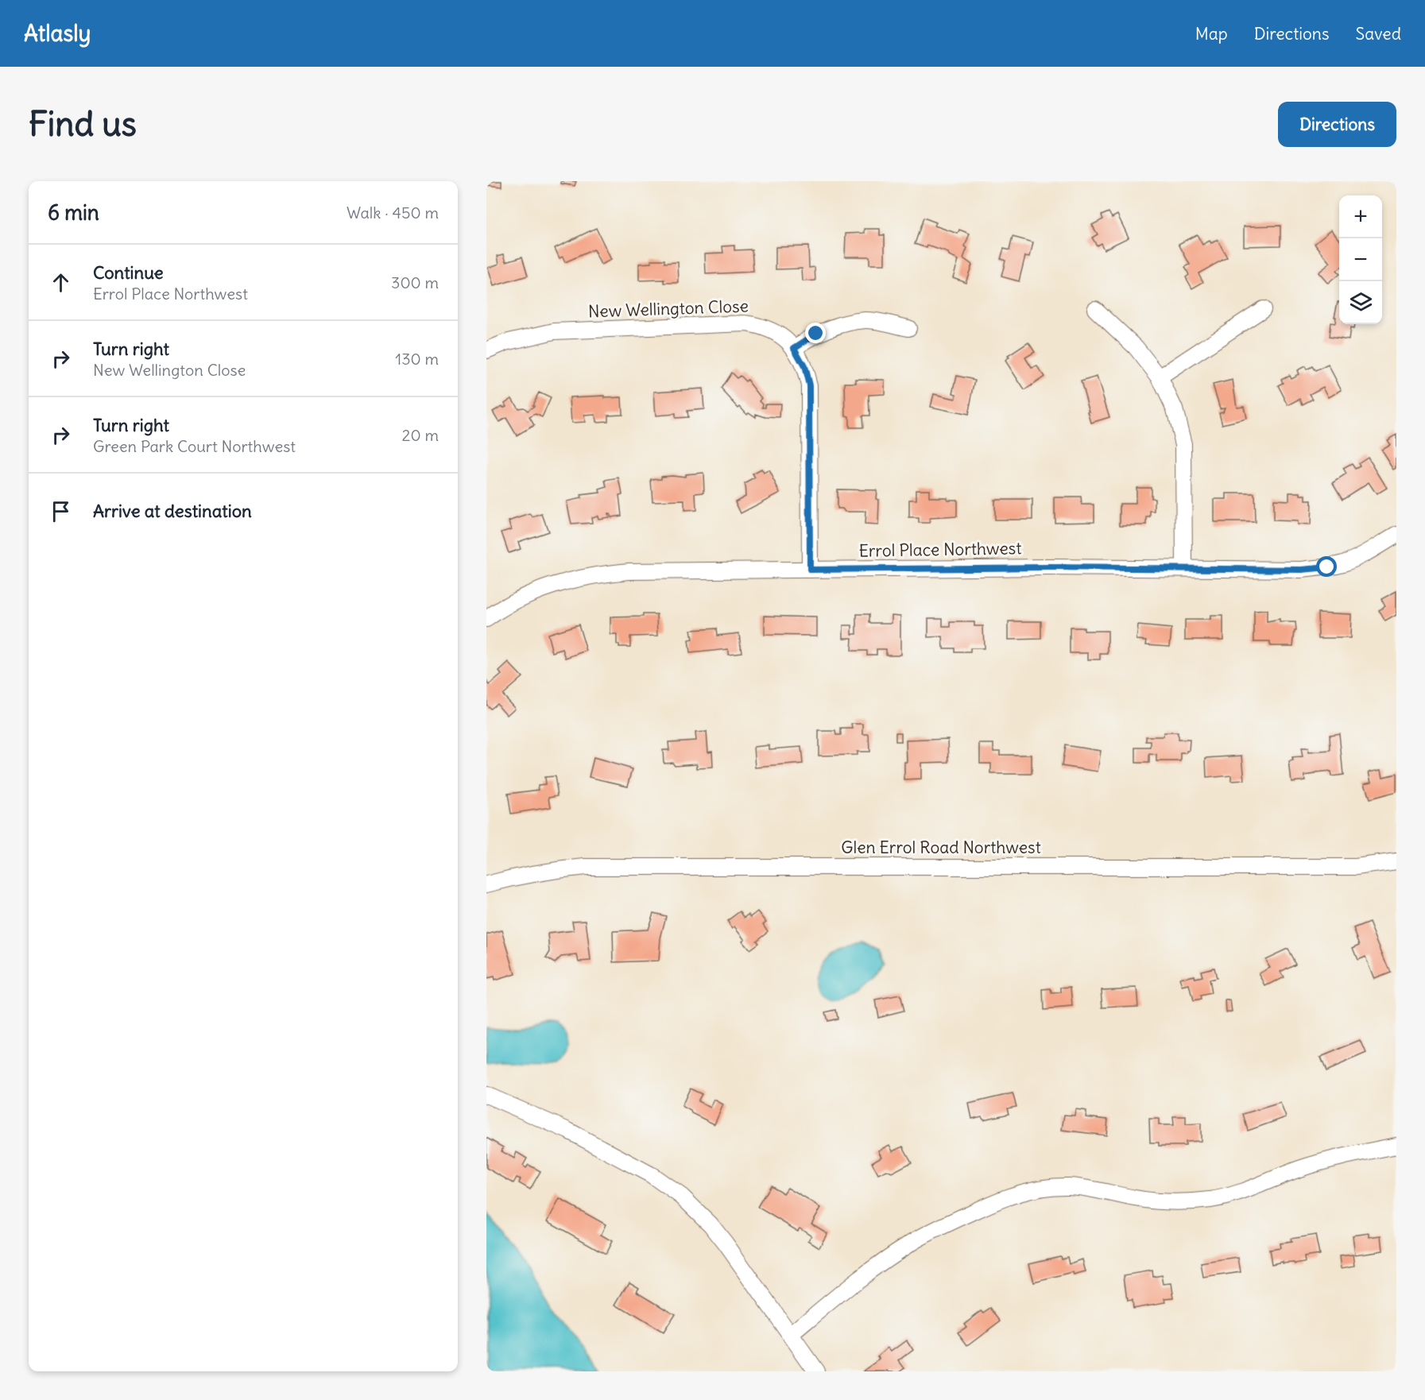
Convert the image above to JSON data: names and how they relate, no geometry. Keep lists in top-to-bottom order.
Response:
{
  "streets": {
    "street": ["New Wellington Close", "Errol Place Northwest", "Glen Errol Road Northwest"]
  },
  "crossings": [
    ["New Wellington Close", "Errol Place Northwest"]
  ],
  "page": {
    "header": "Atlasly",
    "nav": ["Map", "Directions", "Saved"],
    "buttons": "Directions",
    "title": "Find us",
    "heading": ["6 min", "Walk · 450 m"],
    "map_buttons": ["+", "−"],
    "list": [
      ["Continue", "Errol Place Northwest", "300 m"],
      ["Turn right", "New Wellington Close", "130 m"],
      ["Turn right", "Green Park Court Northwest", "20 m"],
      "Arrive at destination"
    ]
  }
}
